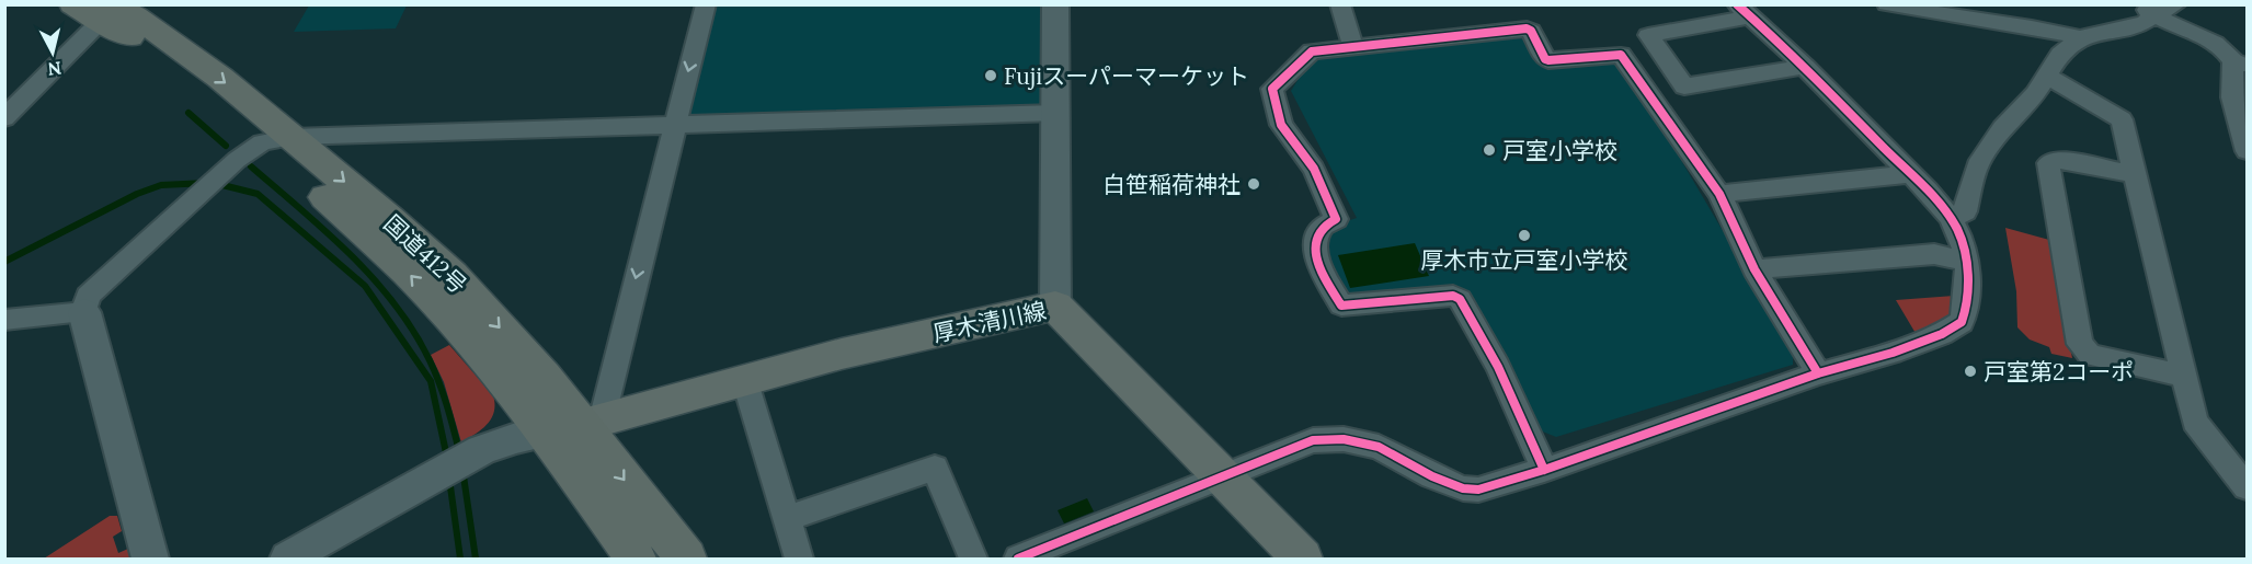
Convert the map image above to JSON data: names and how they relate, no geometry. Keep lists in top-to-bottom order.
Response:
{
  "streets": {
    "highway": ["国道412号"],
    "main road": ["厚木清川線"]
  },
  "crossings": [
    ["国道412号", "厚木清川線"]
  ],
  "places": [
    "Fujiスーパーマーケット",
    "戸室小学校",
    "白笹稲荷神社",
    "厚木市立戸室小学校",
    "戸室第2コーポ"
  ],
  "north": "bottom"
}
